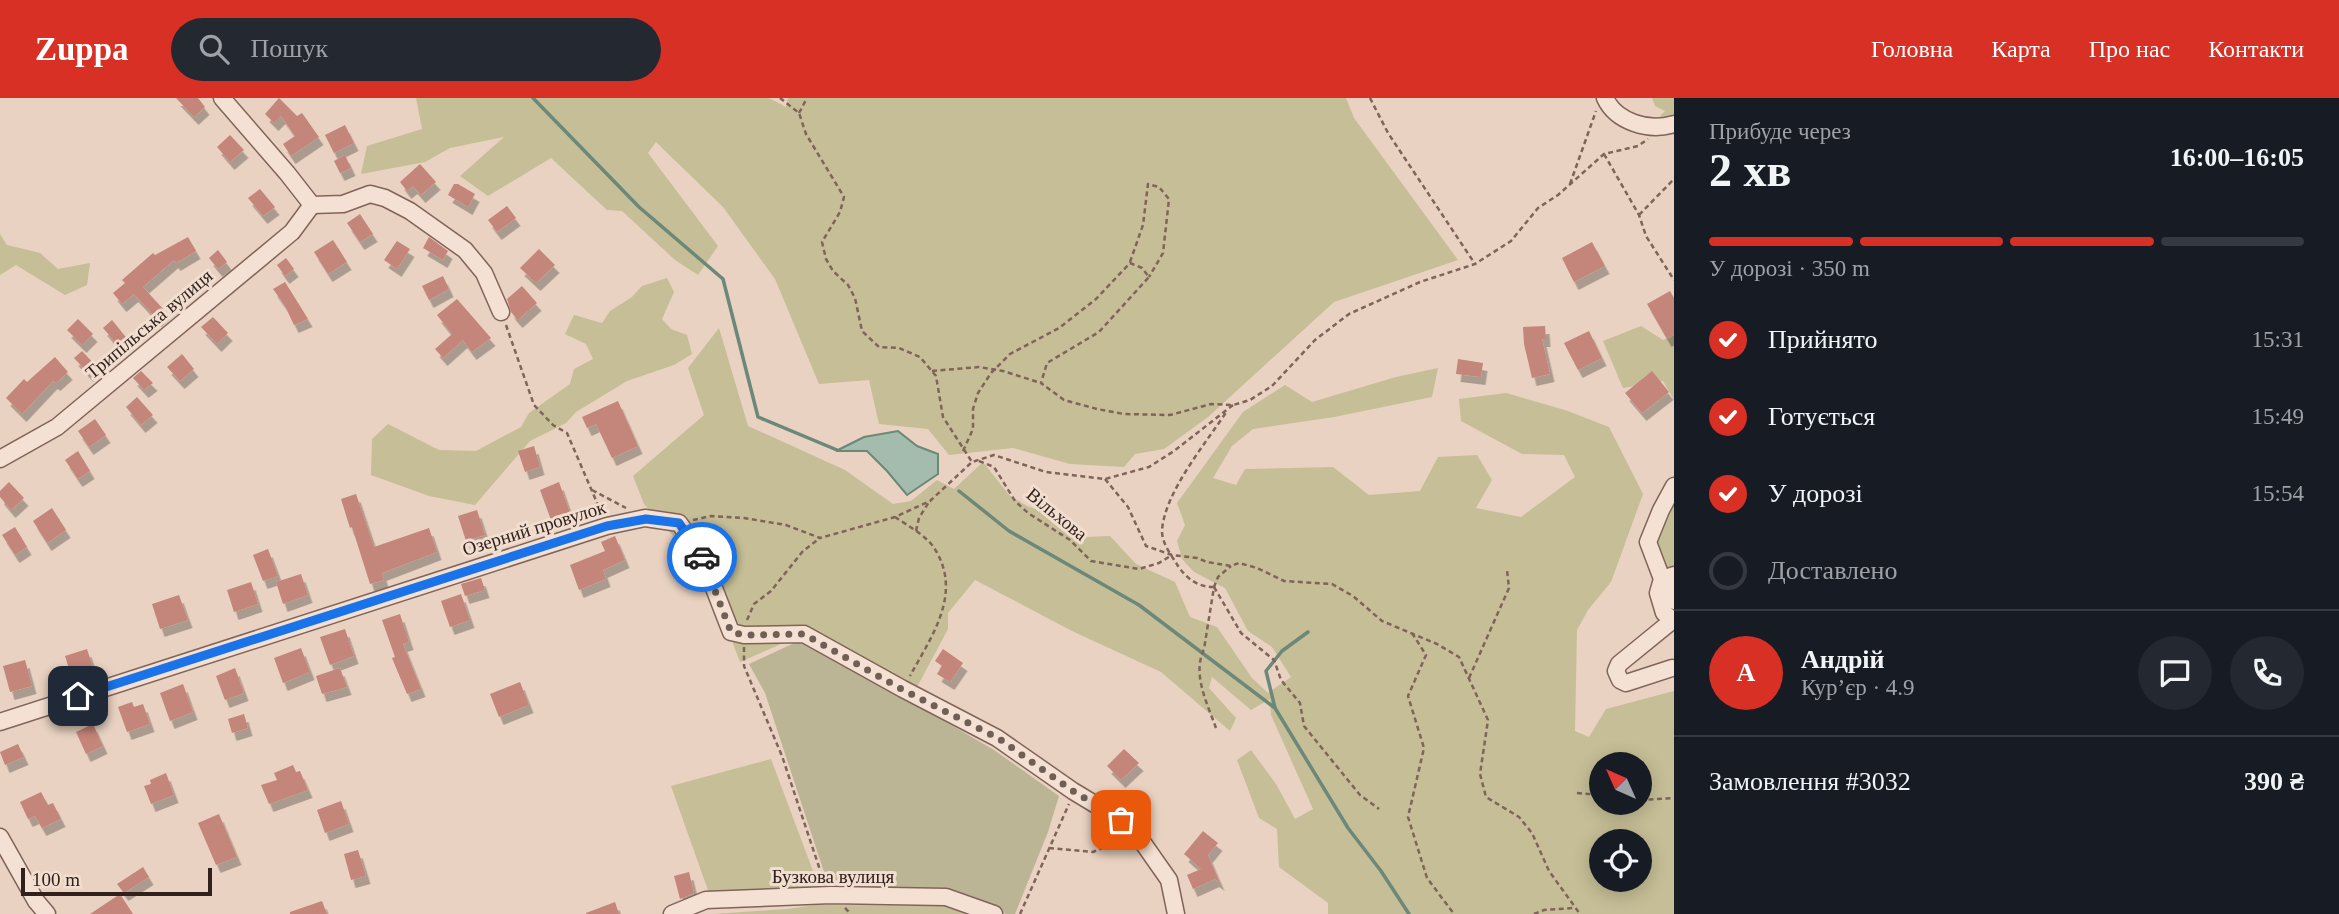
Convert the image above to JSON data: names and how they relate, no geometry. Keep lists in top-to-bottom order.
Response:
{
  "streets": {
    "street": ["Трипільська вулиця", "Озерний провулок", "Бузкова вулиця"],
    "path": ["Вільхова"]
  },
  "scale_bar": "100 m",
  "north": "top left",
  "page": {
    "header": "Zuppa",
    "search": "Пошук",
    "nav": [
      "Головна",
      "Карта",
      "Про нас",
      "Контакти"
    ],
    "heading": ["2 хв", "Прибуде через", "16:00–16:05"],
    "panel": [
      "Андрій",
      "Кур’єр · 4.9",
      "Замовлення #3032",
      "390 ₴"
    ],
    "bar": "У дорозі · 350 m",
    "list": [
      ["Прийнято", "15:31"],
      ["Готується", "15:49"],
      ["У дорозі", "15:54"],
      "Доставлено"
    ],
    "round": "А",
    "scale": "100 m"
  }
}
